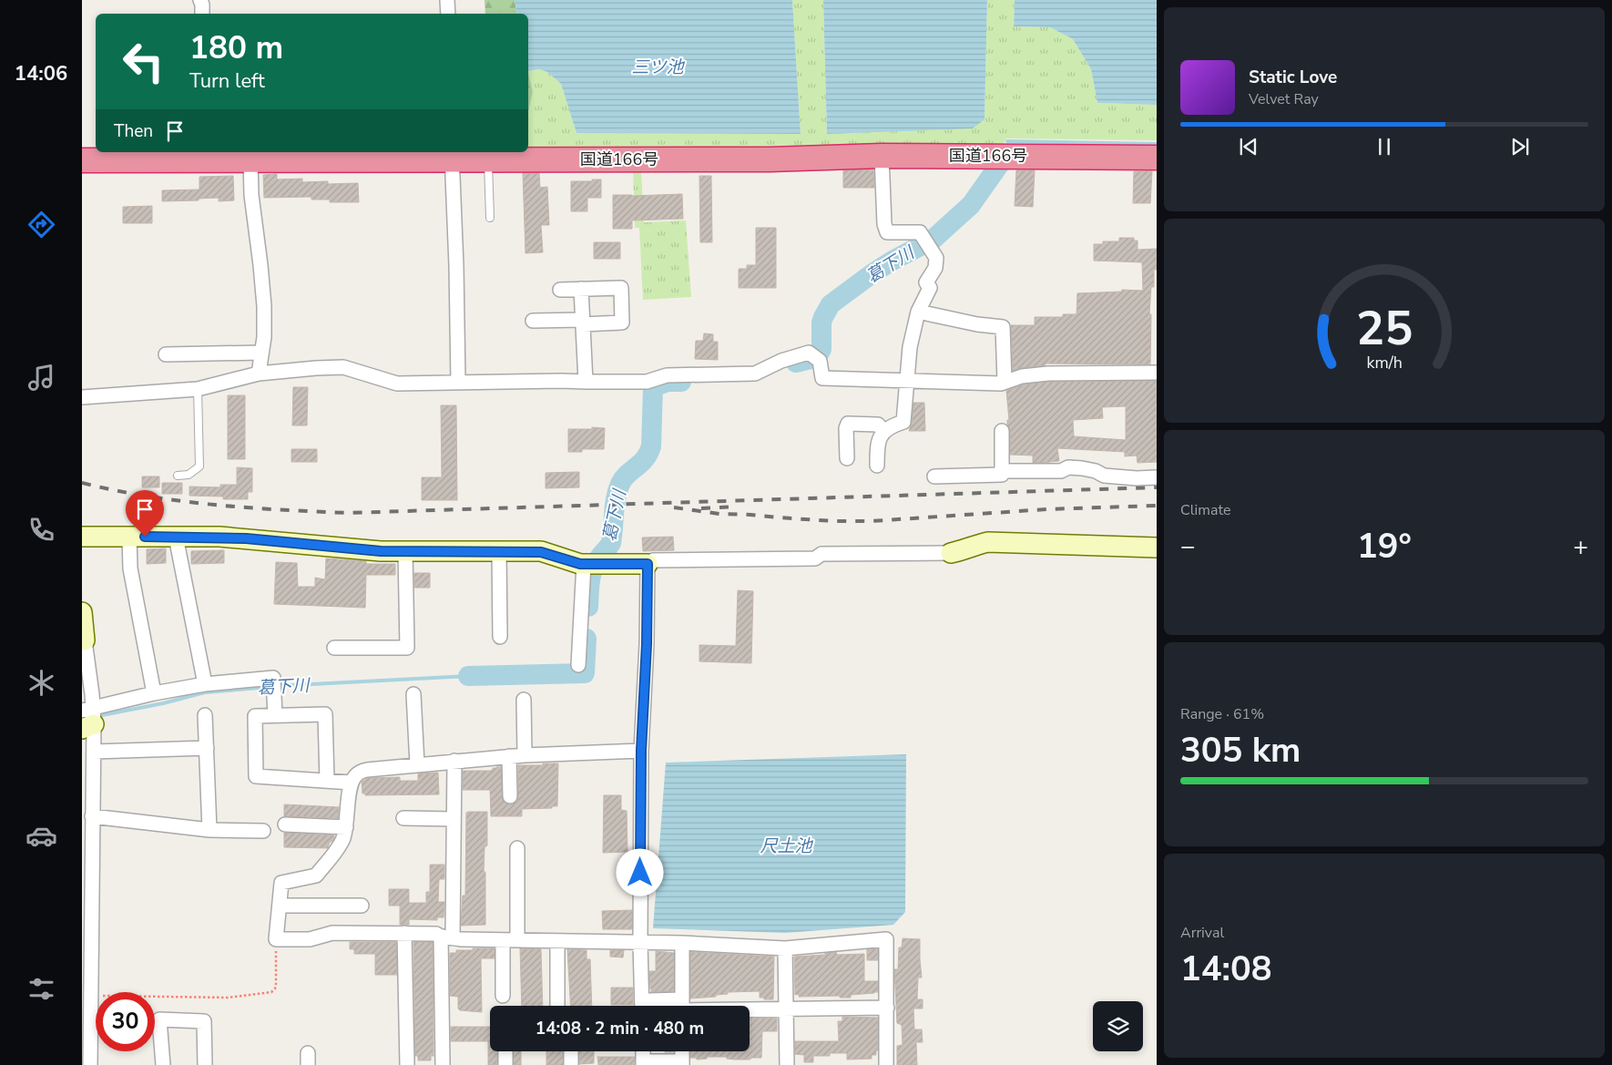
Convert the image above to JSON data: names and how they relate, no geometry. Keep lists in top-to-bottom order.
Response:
{
  "streets": {
    "highway": ["国道166号"]
  },
  "water": ["三ツ池", "葛下川", "尺土池"],
  "page": {
    "tabs": "14:06",
    "turn": ["180 m", "Turn left"],
    "song": ["Static Love", "Velvet Ray"],
    "then": "Then",
    "tile": [
      "Climate",
      ["Range · 61%", "305 km"],
      ["Arrival", "14:08"]
    ],
    "heat": ["−", "19°", "+"],
    "limit": "30",
    "trip": "14:08 · 2 min · 480 m",
    "gauge": ["25", "km/h"]
  }
}
